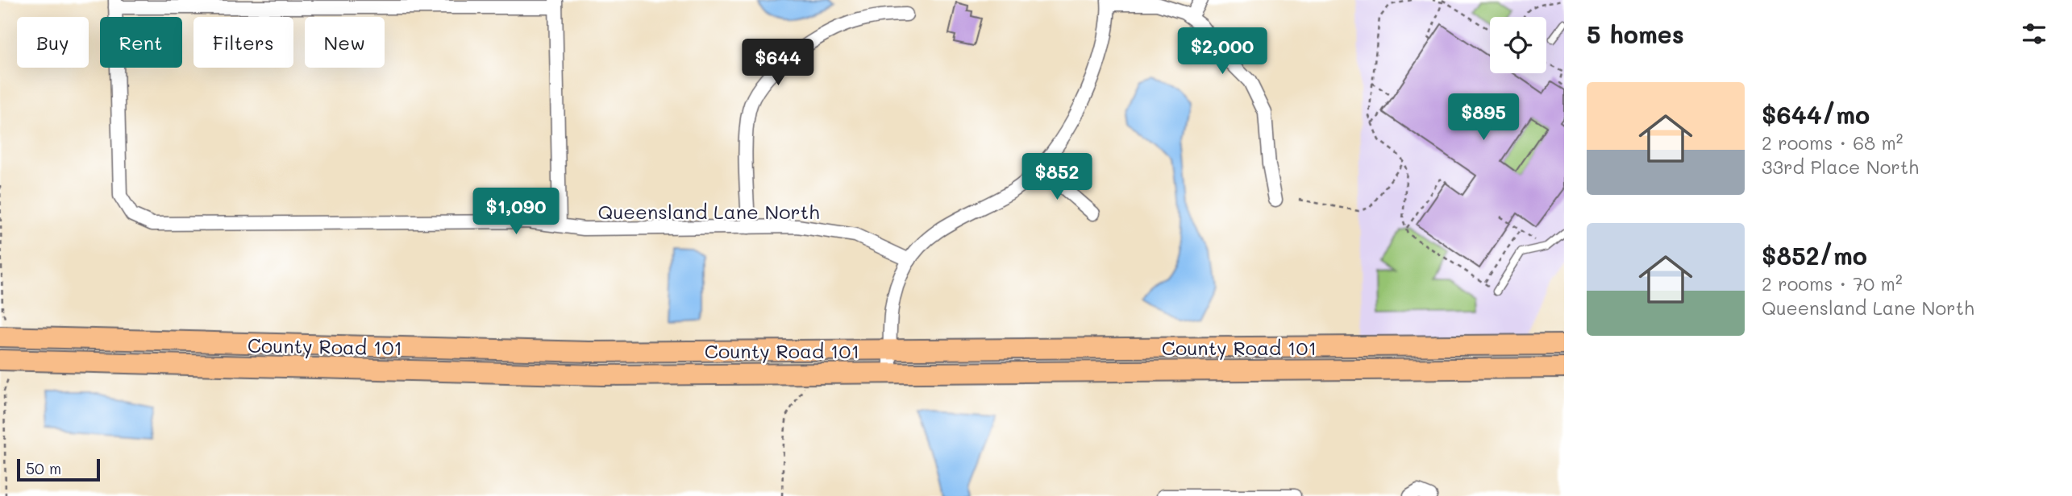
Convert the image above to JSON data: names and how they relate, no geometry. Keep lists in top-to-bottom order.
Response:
{
  "streets": {
    "main road": ["County Road 101"],
    "street": ["Queensland Lane North"]
  },
  "scale_bar": "50 m",
  "page": {
    "heading": "5 homes",
    "chip": [
      "Buy",
      "Rent",
      "Filters",
      "New"
    ],
    "price": [
      "$2,000",
      "$644",
      "$895",
      "$852",
      "$1,090"
    ],
    "list": [
      {
        "name": "$644/mo",
        "note": "2 rooms · 68 m² · 33rd Place North"
      },
      {
        "name": "$852/mo",
        "note": "2 rooms · 70 m² · Queensland Lane North"
      }
    ],
    "scale": "50 m"
  }
}
